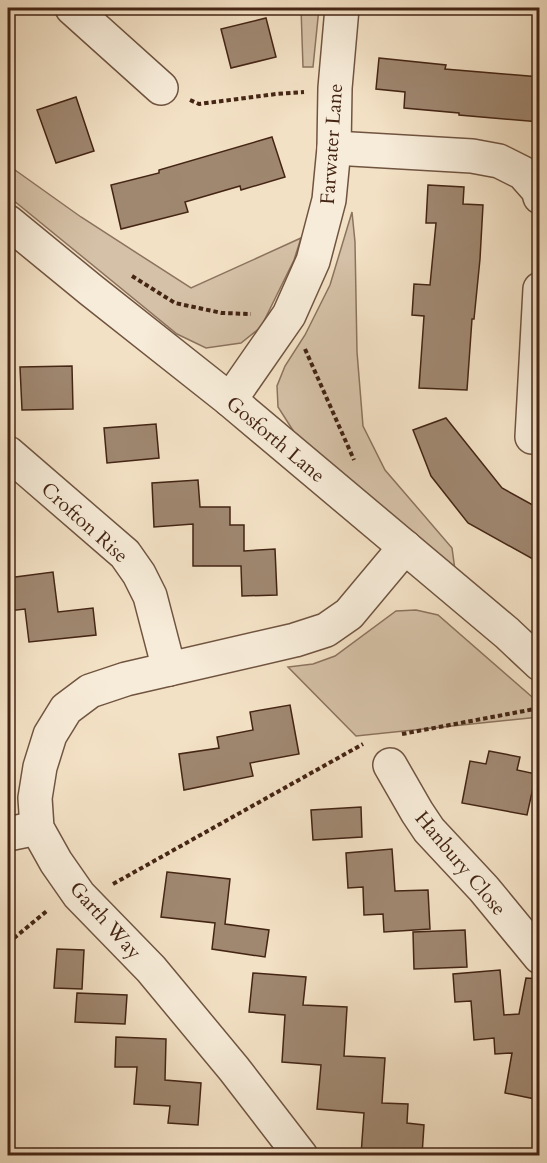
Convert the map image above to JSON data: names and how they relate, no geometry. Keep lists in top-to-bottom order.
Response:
{
  "streets": {
    "street": [
      "Farwater Lane",
      "Gosforth Lane",
      "Crofton Rise",
      "Hanbury Close",
      "Garth Way"
    ]
  },
  "crossings": [
    ["Farwater Lane", "Gosforth Lane"],
    ["Gosforth Lane", "Garth Way"],
    ["Crofton Rise", "Garth Way"]
  ]
}
